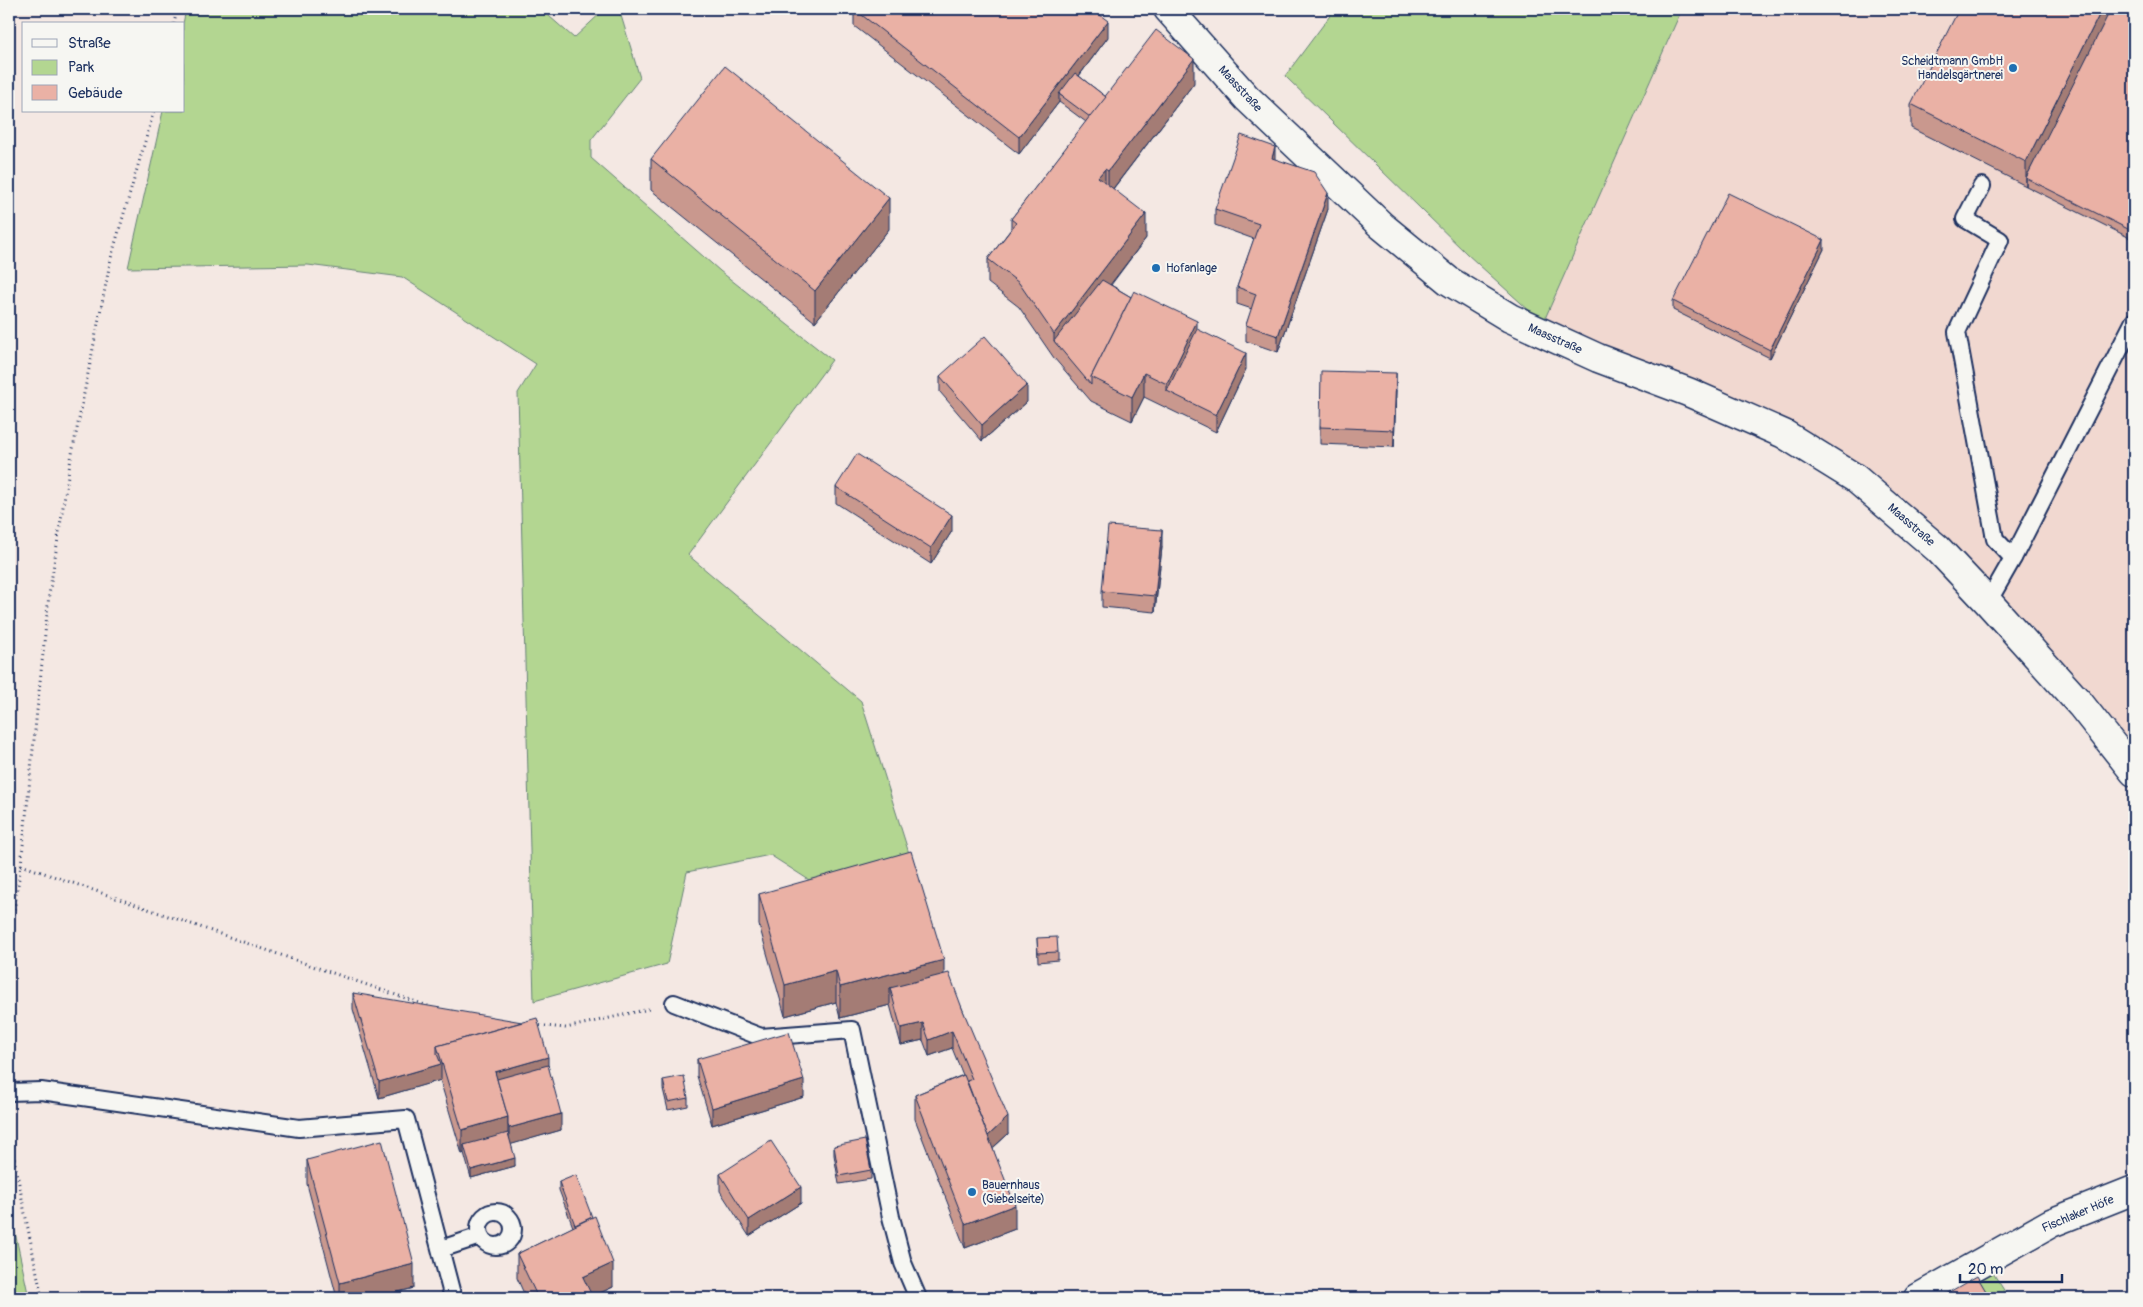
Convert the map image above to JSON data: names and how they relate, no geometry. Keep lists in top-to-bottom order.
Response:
{
  "streets": {
    "street": ["Maasstraße", "Fischlaker Höfe"]
  },
  "places": ["Scheidtmann GmbH Handelsgärtnerei", "Hofanlage", "Bauernhaus (Giebelseite)"],
  "legend": ["Straße", "Park", "Gebäude"],
  "scale_bar": "20 m"
}
